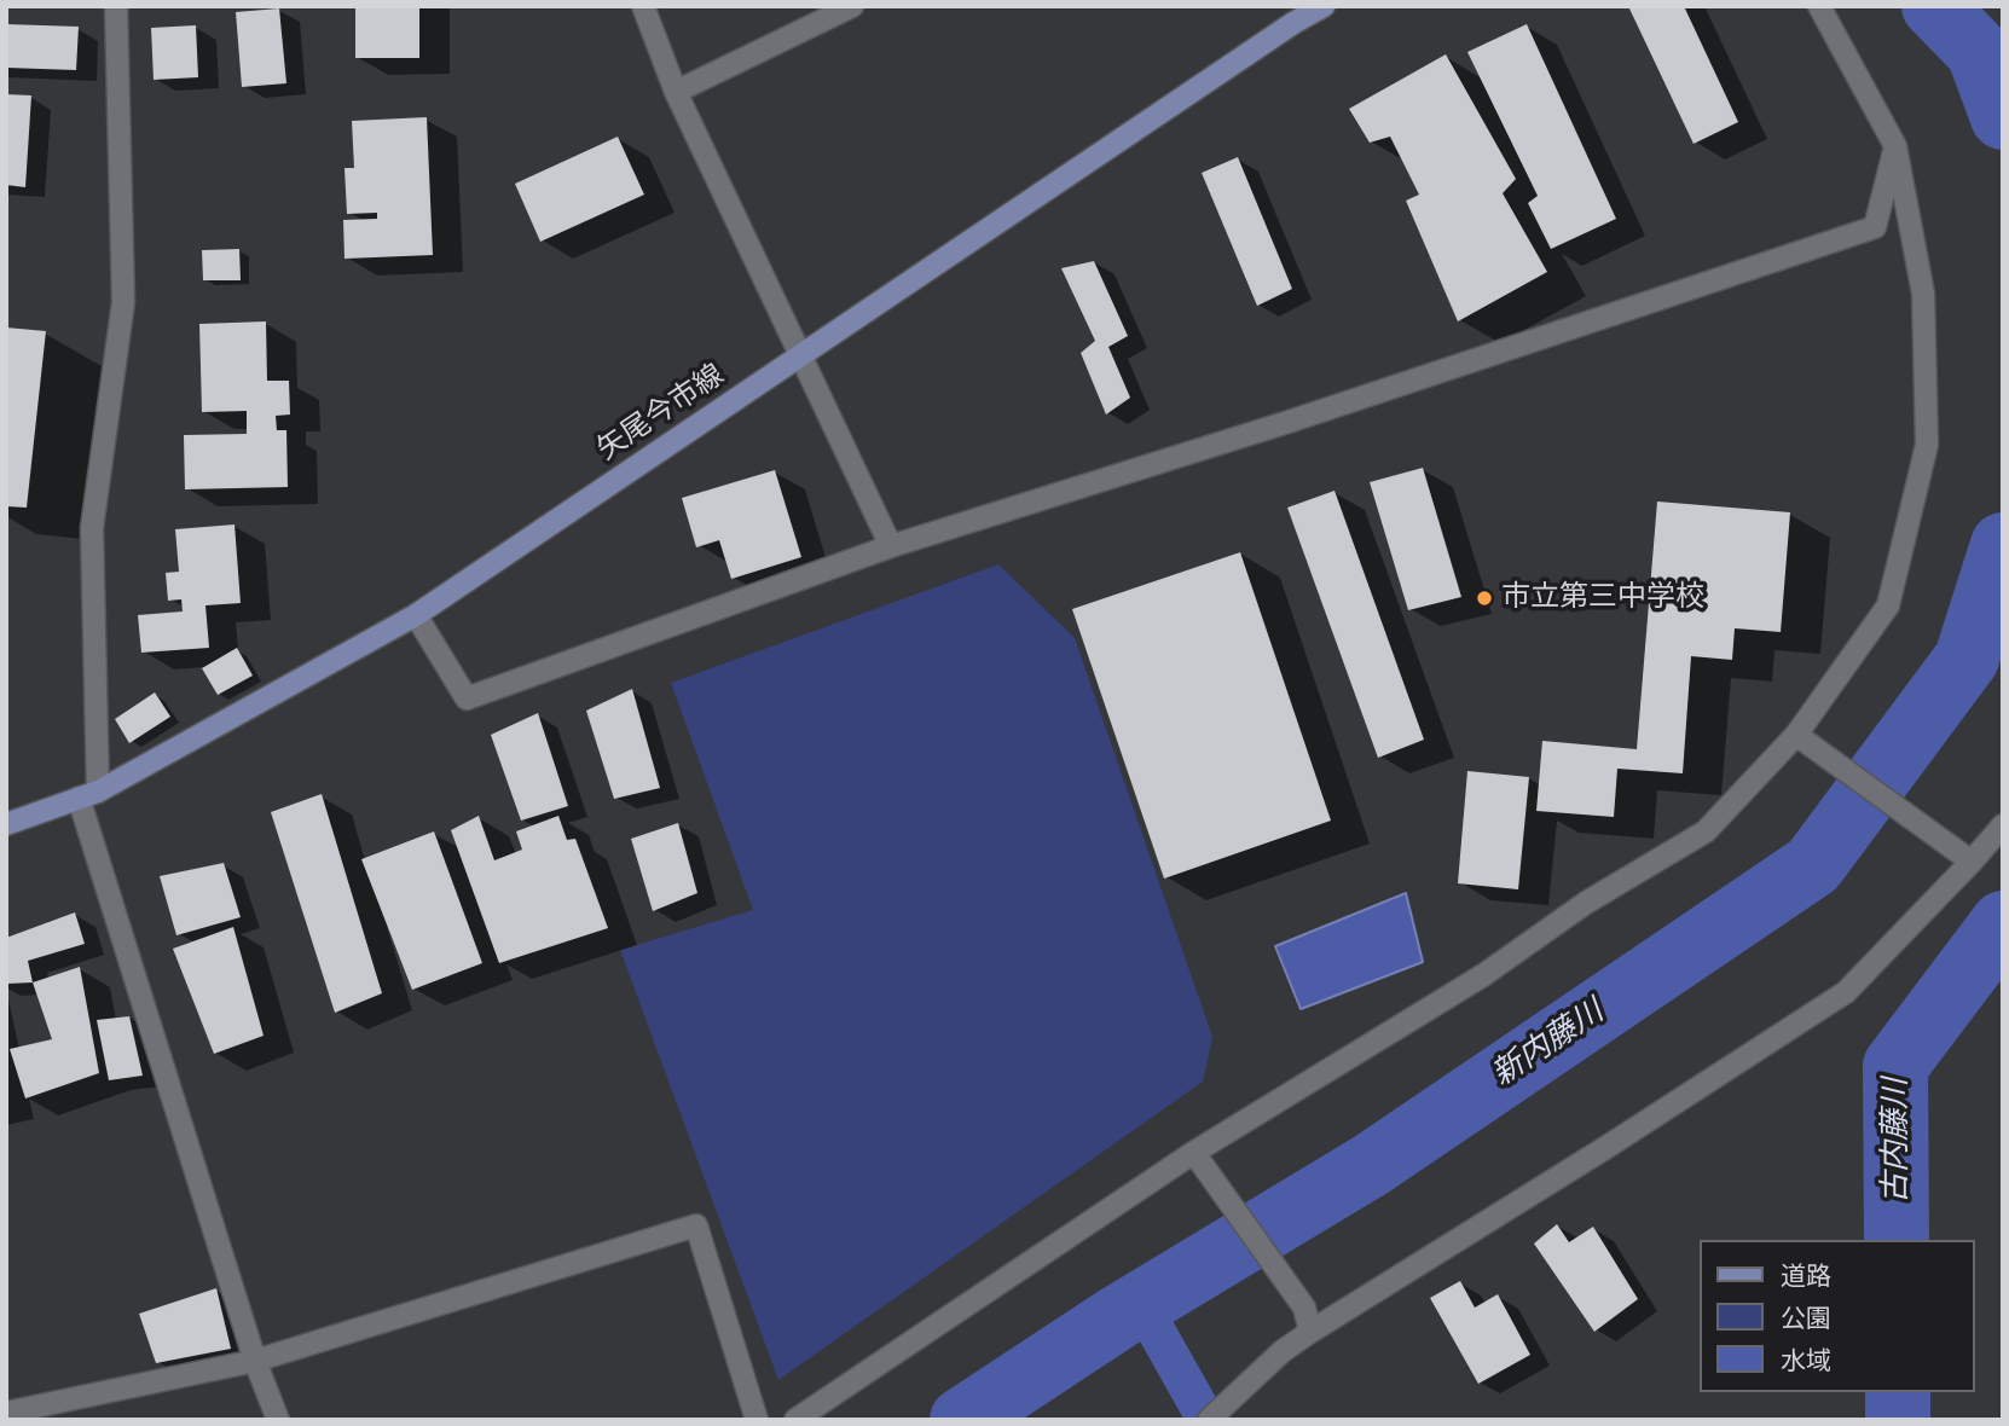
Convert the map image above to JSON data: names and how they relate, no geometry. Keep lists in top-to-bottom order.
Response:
{
  "streets": {
    "main road": ["矢尾今市線"]
  },
  "water": ["新内藤川", "古内藤川"],
  "places": ["市立第三中学校"],
  "legend": ["道路", "公園", "水域"]
}
